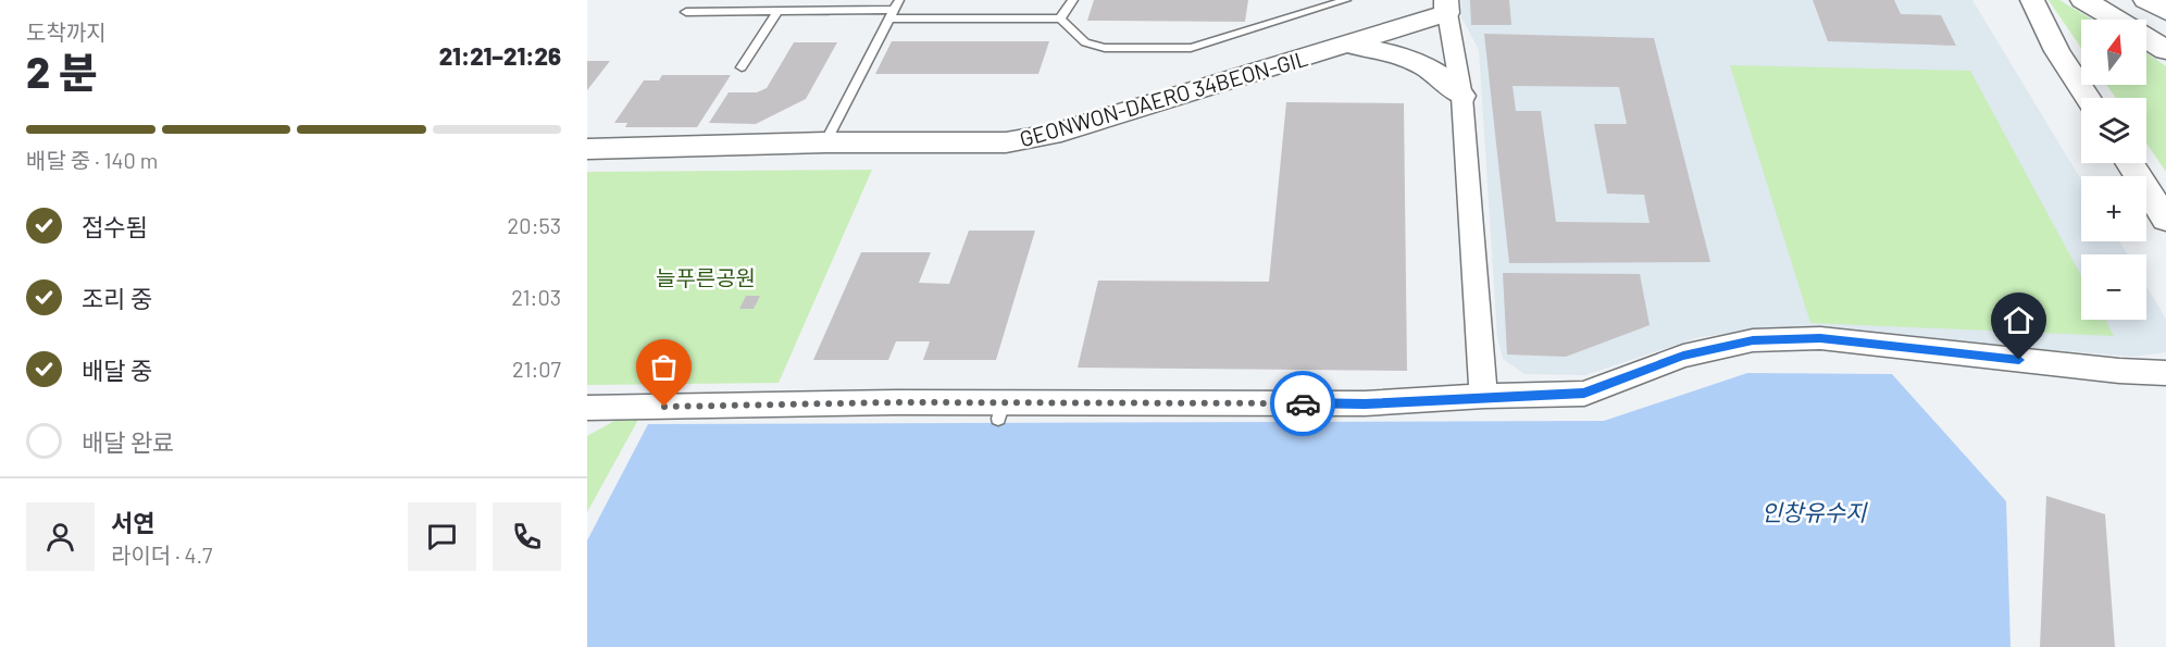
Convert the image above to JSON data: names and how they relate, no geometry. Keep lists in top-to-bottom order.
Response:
{
  "streets": {
    "street": ["GEONWON-DAERO 34BEON-GIL"]
  },
  "water": ["인창유수지"],
  "parks": ["늘푸른공원"],
  "north": "top",
  "page": {
    "heading": ["2 분", "도착까지", "21:21–21:26"],
    "panel": ["서연", "라이더 · 4.7"],
    "map_buttons": ["+", "−"],
    "bar": "배달 중 · 140 m",
    "list": [
      ["접수됨", "20:53"],
      ["조리 중", "21:03"],
      ["배달 중", "21:07"],
      "배달 완료"
    ]
  }
}
